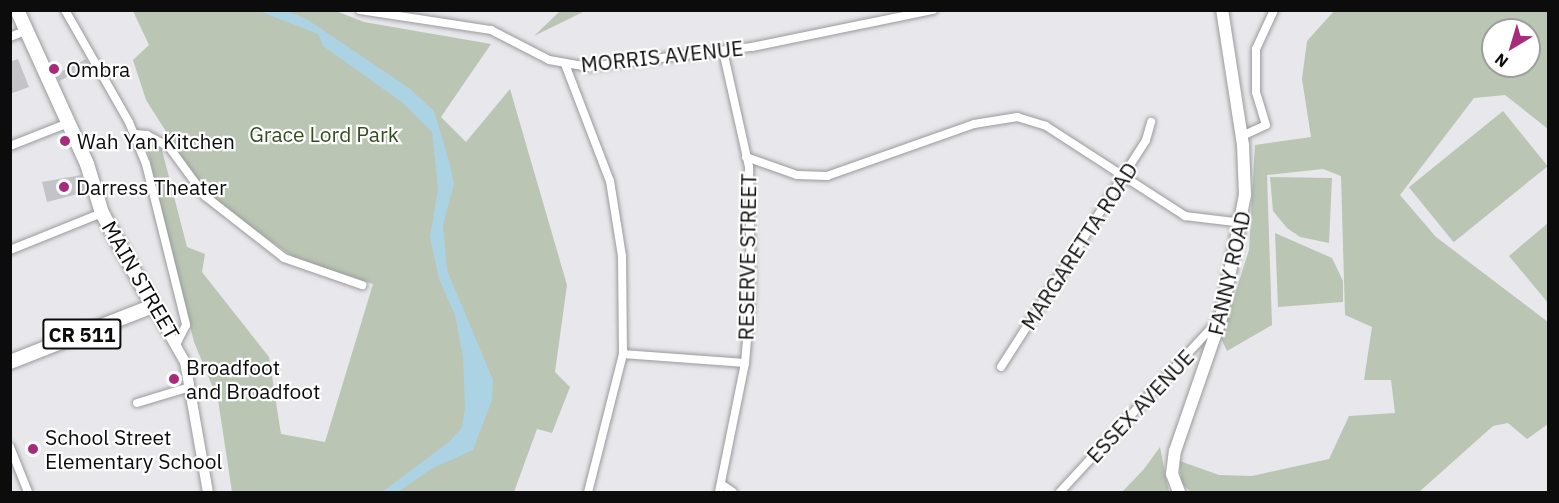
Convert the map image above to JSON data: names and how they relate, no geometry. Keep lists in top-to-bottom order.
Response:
{
  "streets": {
    "main road": ["FANNY ROAD", "MAIN STREET", "CR 511"],
    "street": [
      "MORRIS AVENUE",
      "MARGARETTA ROAD",
      "RESERVE STREET",
      "ESSEX AVENUE"
    ]
  },
  "crossings": [
    ["MORRIS AVENUE", "RESERVE STREET"],
    ["FANNY ROAD", "ESSEX AVENUE"],
    ["MAIN STREET", "CR 511"]
  ],
  "parks": ["Grace Lord Park"],
  "places": [
    "Ombra",
    "Wah Yan Kitchen",
    "Darress Theater",
    "Broadfoot and Broadfoot",
    "School Street Elementary School"
  ],
  "north": "bottom left"
}
